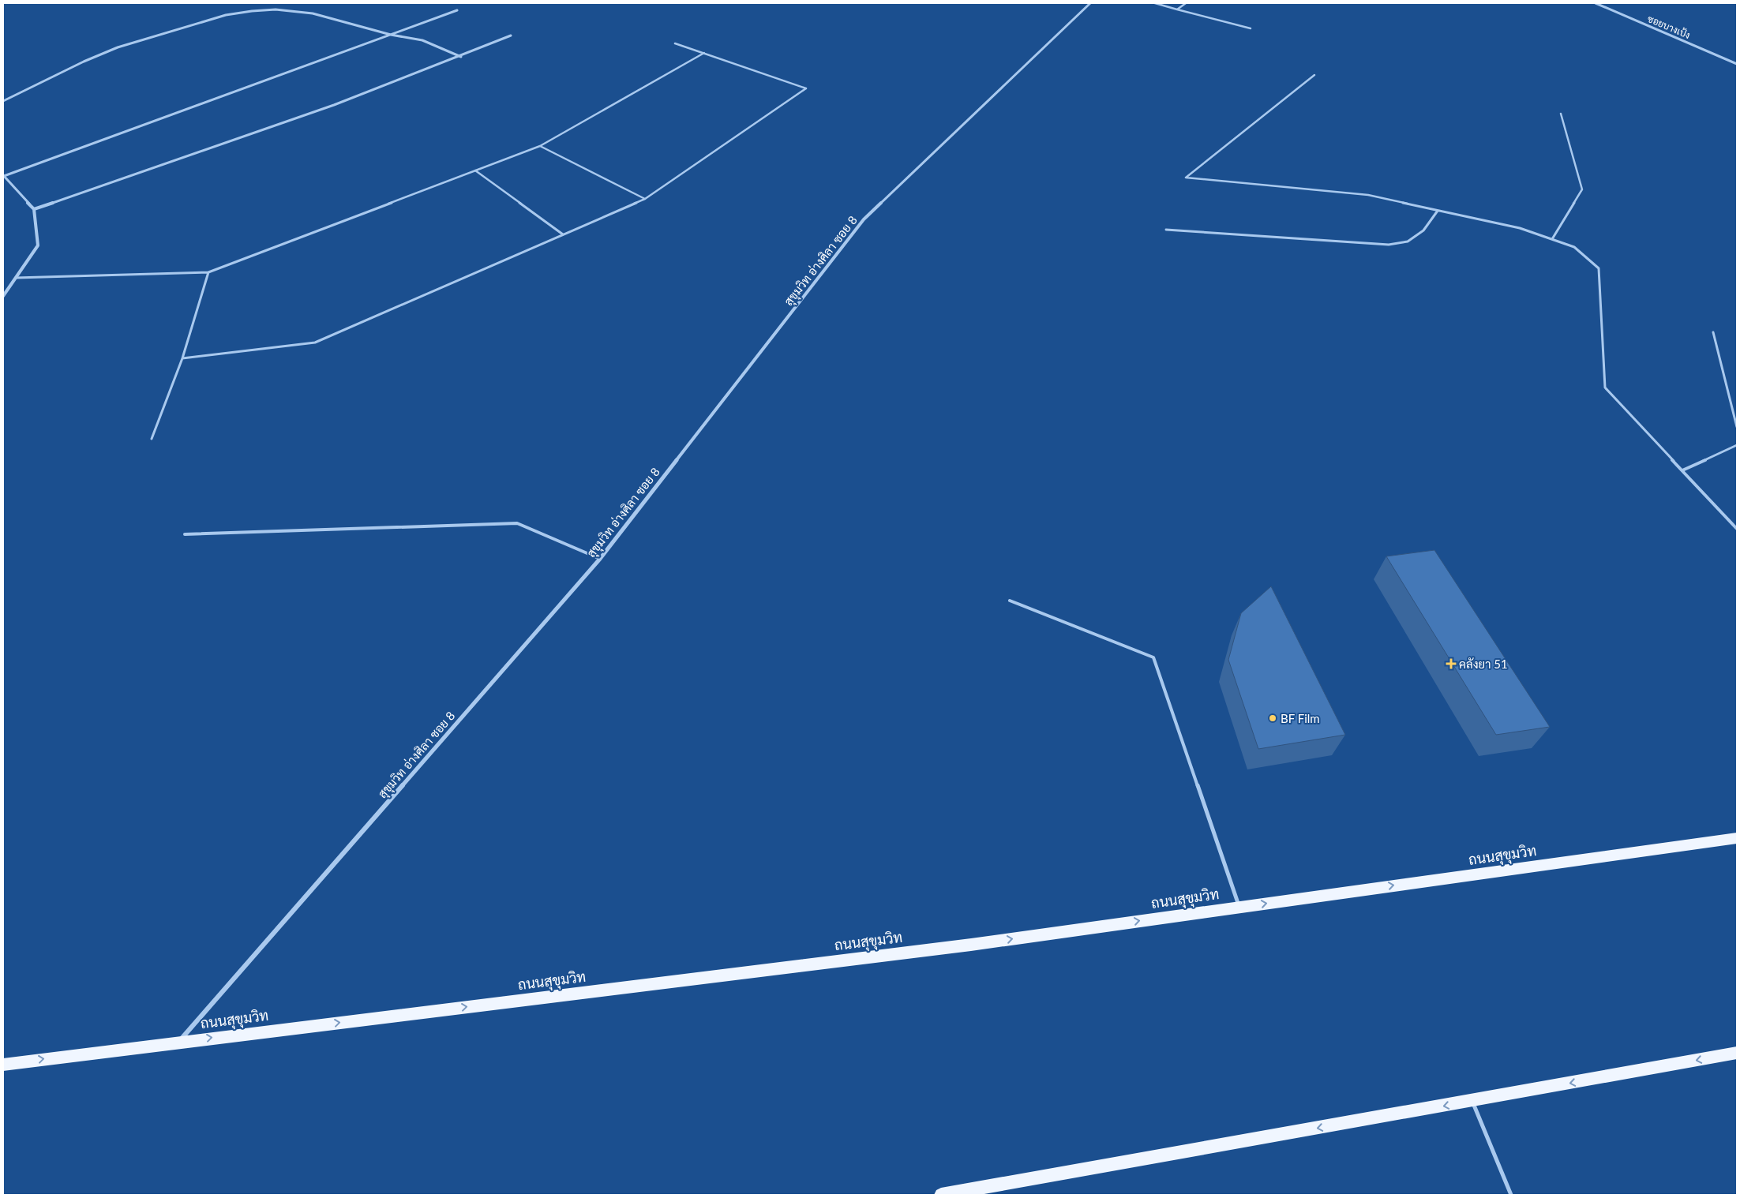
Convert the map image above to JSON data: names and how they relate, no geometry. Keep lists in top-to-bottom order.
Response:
{
  "streets": {
    "main road": ["ถนนสุขุมวิท"],
    "street": ["ซอยบางเป้ง", "สุขุมวิท อ่างศิลา ซอย 8"]
  },
  "crossings": [
    ["สุขุมวิท อ่างศิลา ซอย 8", "ถนนสุขุมวิท"]
  ],
  "one_way": ["ถนนสุขุมวิท"],
  "places": {
    "health": ["คลังยา 51"],
    "other": ["BF Film"]
  }
}
